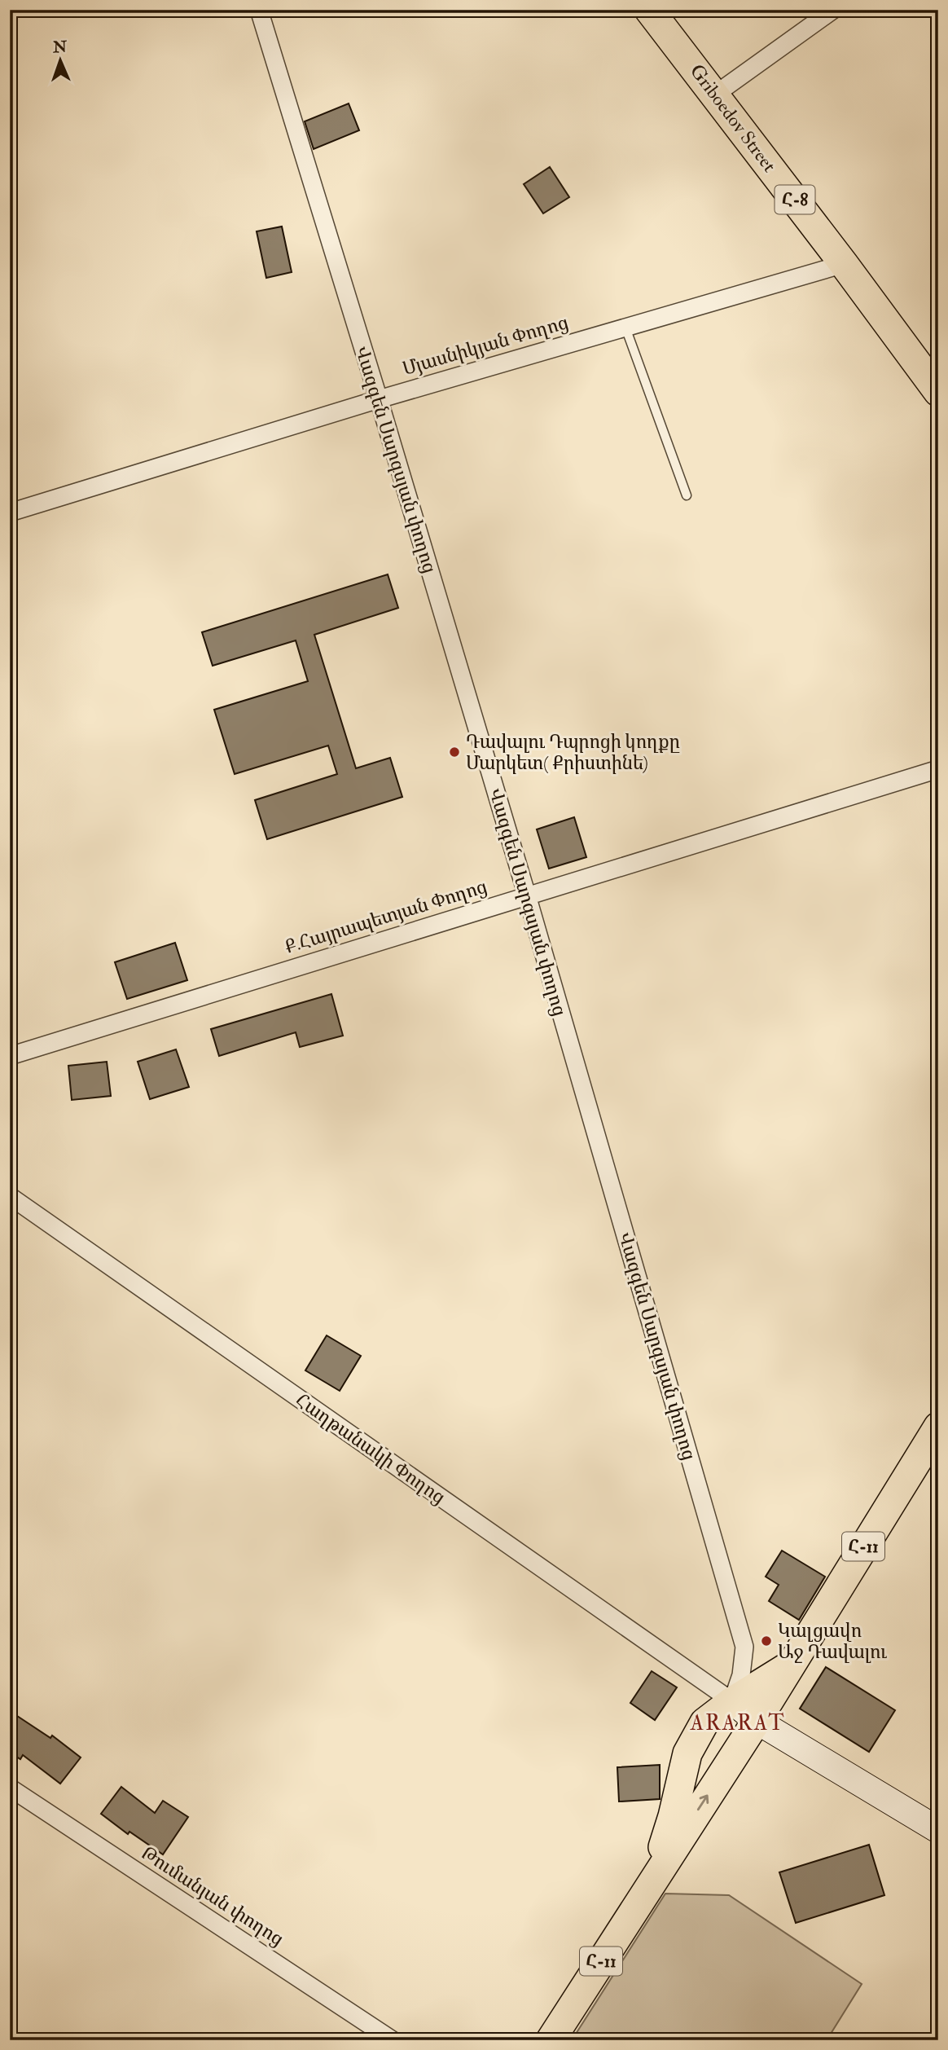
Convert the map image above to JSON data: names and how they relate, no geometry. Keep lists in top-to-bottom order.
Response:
{
  "streets": {
    "main road": ["Griboedov Street", "Հ-8", "Հ-11"],
    "street": [
      "Մյասնիկյան Փողոց",
      "Վազգեն Սարգսյան փողոց",
      "Ք.Հայրապետյան Փողոց",
      "Հաղթանակի Փողոց",
      "Թումանյան փողոց"
    ]
  },
  "crossings": [
    ["Griboedov Street", "Մյասնիկյան Փողոց"],
    ["Մյասնիկյան Փողոց", "Վազգեն Սարգսյան փողոց"],
    ["Վազգեն Սարգսյան փողոց", "Ք.Հայրապետյան Փողոց"],
    ["Վազգեն Սարգսյան փողոց", "Հաղթանակի Փողոց"],
    ["Վազգեն Սարգսյան փողոց", "Հ-11"],
    ["Հաղթանակի Փողոց", "Հ-11"]
  ],
  "districts": ["ARARAT"],
  "places": ["Դավալու Դպրոցի կողքը Մարկետ( Քրիստինե)", "Կալցավո Աջ Դավալու"],
  "north": "top"
}
